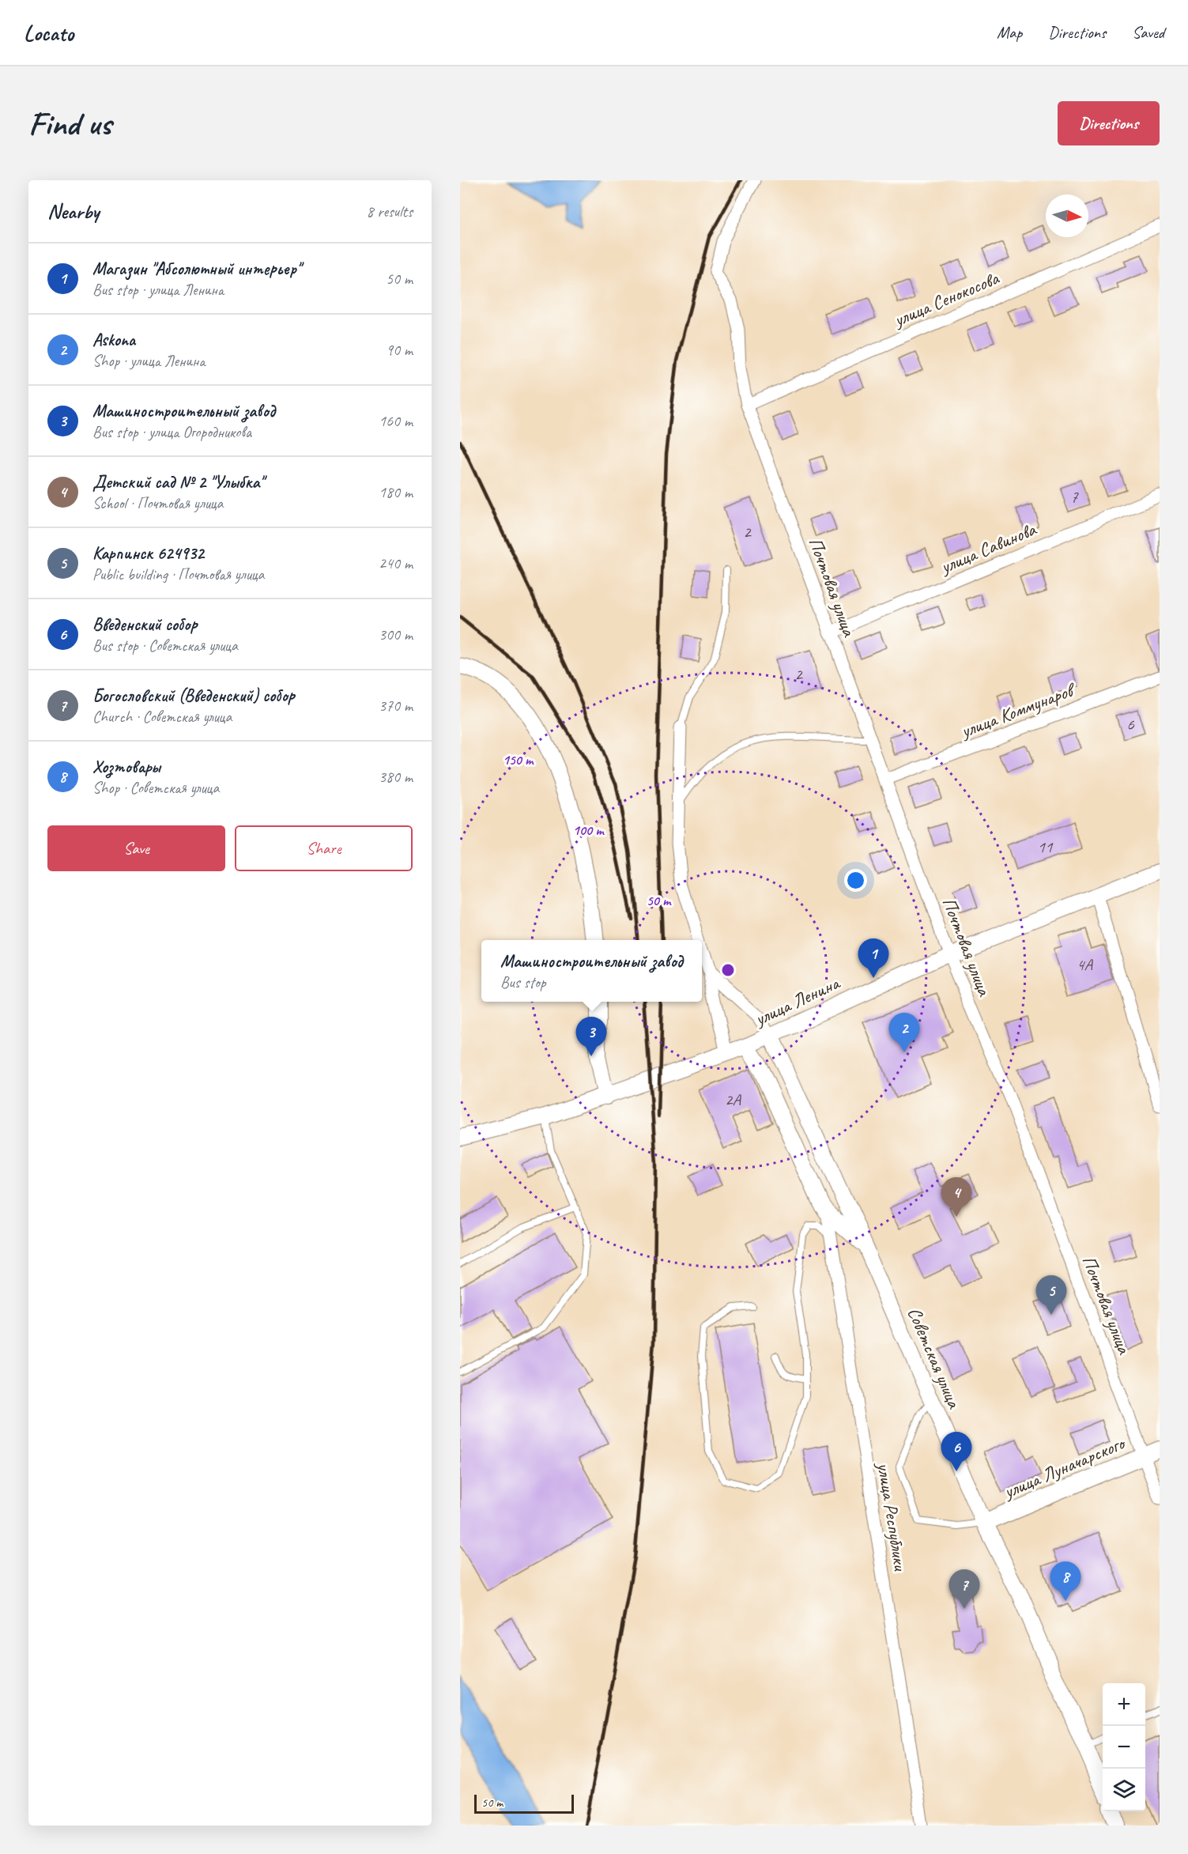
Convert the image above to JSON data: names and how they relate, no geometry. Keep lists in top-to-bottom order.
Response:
{
  "streets": {
    "street": [
      "улица Сенокосова",
      "улица Савинова",
      "Почтовая улица",
      "улица Коммунаров",
      "улица Ленина",
      "Советская улица",
      "улица Луначарского",
      "улица Республики"
    ]
  },
  "crossings": [
    ["улица Сенокосова", "Почтовая улица"],
    ["улица Савинова", "Почтовая улица"],
    ["Почтовая улица", "улица Коммунаров"],
    ["Почтовая улица", "улица Ленина"],
    ["Почтовая улица", "улица Луначарского"],
    ["улица Ленина", "Советская улица"],
    ["Советская улица", "улица Луначарского"],
    ["Советская улица", "улица Республики"]
  ],
  "house_numbers": [
    "7",
    "2",
    "2",
    "6",
    "11",
    "4А",
    "2А"
  ],
  "scale_bar": "50 m",
  "north": "right",
  "page": {
    "header": "Locato",
    "nav": ["Map", "Directions", "Saved"],
    "buttons": [
      "Directions",
      ["Save", "Share"]
    ],
    "title": "Find us",
    "heading": ["Nearby", "8 results"],
    "list": [
      {
        "mark": "1",
        "name": "Магазин \"Абсолютный интерьер\"",
        "note": "Bus stop · улица Ленина",
        "value": "50 m"
      },
      {
        "mark": "2",
        "name": "Askona",
        "note": "Shop · улица Ленина",
        "value": "90 m"
      },
      {
        "mark": "3",
        "name": "Машиностроительный завод",
        "note": "Bus stop · улица Огородникова",
        "value": "160 m"
      },
      {
        "mark": "4",
        "name": "Детский сад № 2 \"Улыбка\"",
        "note": "School · Почтовая улица",
        "value": "180 m"
      },
      {
        "mark": "5",
        "name": "Карпинск 624932",
        "note": "Public building · Почтовая улица",
        "value": "240 m"
      },
      {
        "mark": "6",
        "name": "Введенский собор",
        "note": "Bus stop · Советская улица",
        "value": "300 m"
      },
      {
        "mark": "7",
        "name": "Богословский (Введенский) собор",
        "note": "Church · Советская улица",
        "value": "370 m"
      },
      {
        "mark": "8",
        "name": "Хозтовары",
        "note": "Shop · Советская улица",
        "value": "380 m"
      }
    ],
    "pins": [
      "1",
      "2",
      "3",
      "4",
      "5",
      "6",
      "8",
      "7"
    ],
    "popup": ["Машиностроительный завод", "Bus stop"],
    "map_buttons": ["+", "−"],
    "scale": "50 m"
  },
  "rings": ["150 m", "100 m", "50 m"]
}
